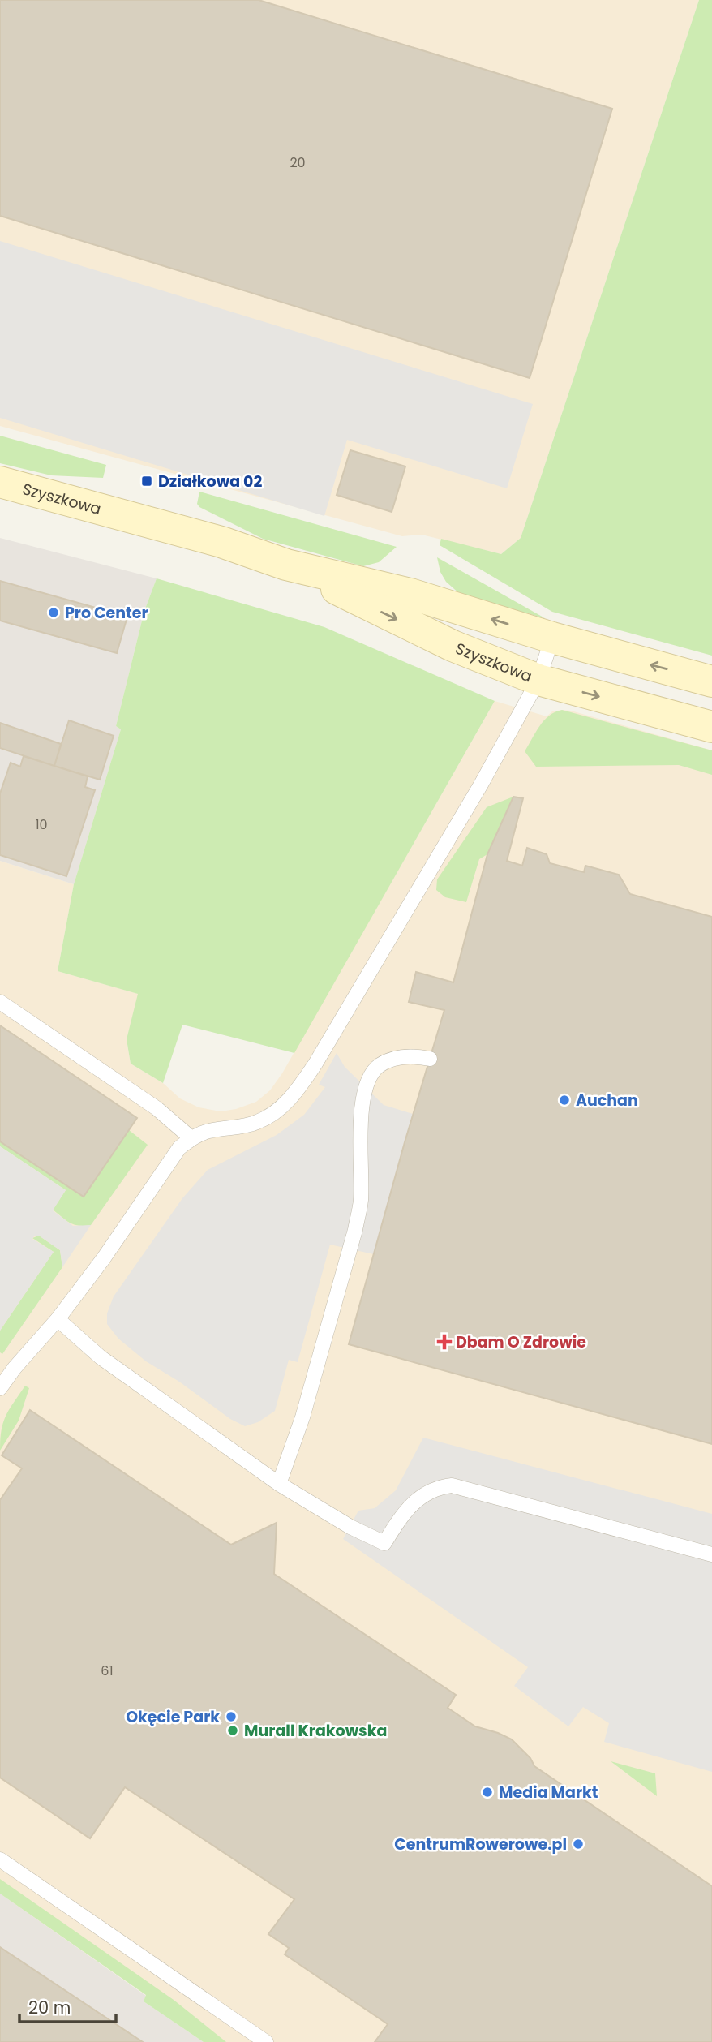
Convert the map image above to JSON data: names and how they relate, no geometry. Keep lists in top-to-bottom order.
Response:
{
  "streets": {
    "street": ["Szyszkowa"]
  },
  "places": {
    "transit": ["Działkowa 02"],
    "other": [
      "Pro Center",
      "Auchan",
      "Okęcie Park",
      "Murall Krakowska",
      "Media Markt",
      "CentrumRowerowe.pl"
    ],
    "health": ["Dbam O Zdrowie"]
  },
  "house_numbers": ["20", "10", "61"],
  "scale_bar": "20 m"
}
